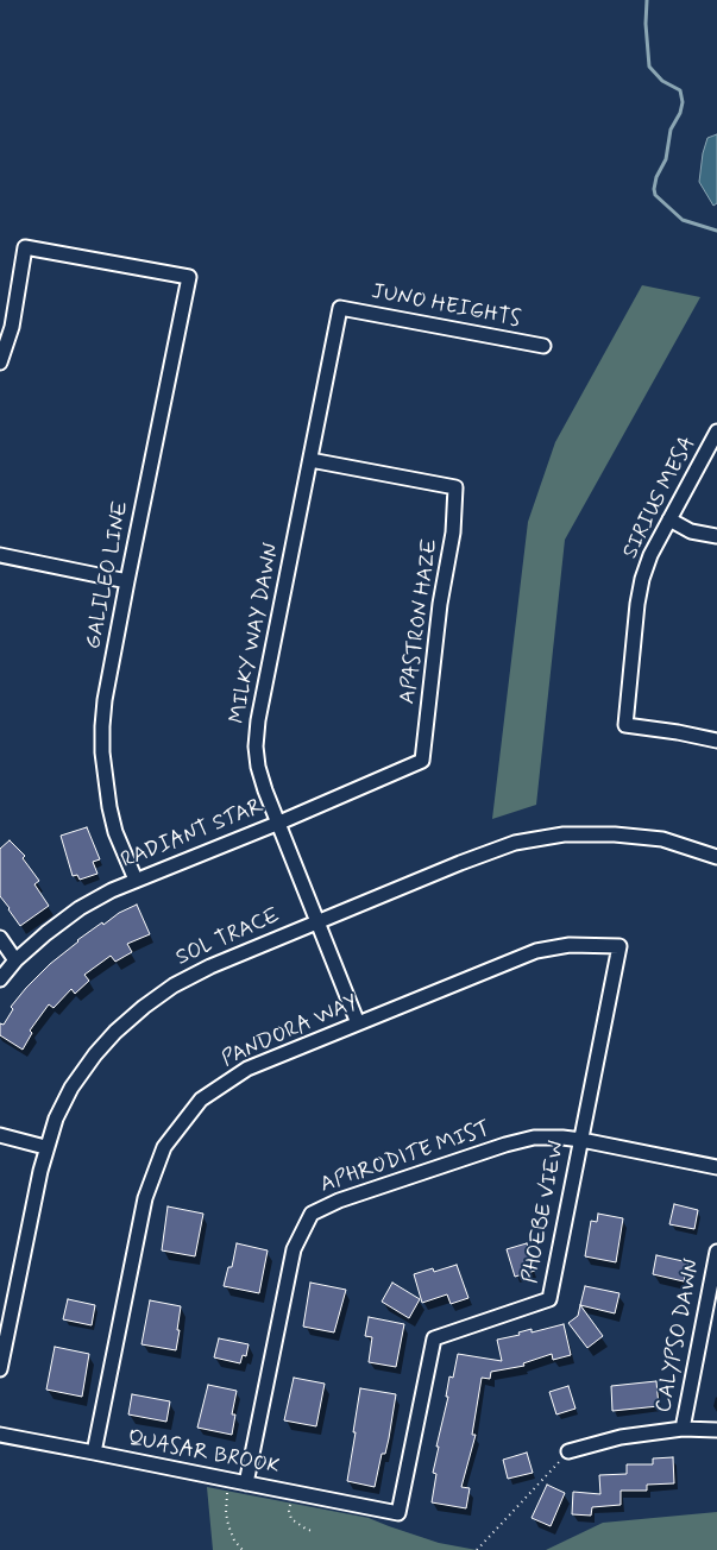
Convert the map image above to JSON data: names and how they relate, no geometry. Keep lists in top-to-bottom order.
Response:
{
  "streets": {
    "street": [
      "JUNO HEIGHTS",
      "SIRIUS MESA",
      "GALILEO LINE",
      "APASTRON HAZE",
      "MILKY WAY DAWN",
      "RADIANT STAR",
      "SOL TRACE",
      "PANDORA WAY",
      "APHRODITE MIST",
      "PHOEBE VIEW",
      "CALYPSO DAWN",
      "QUASAR BROOK"
    ]
  },
  "crossings": [
    ["JUNO HEIGHTS", "MILKY WAY DAWN"],
    ["GALILEO LINE", "RADIANT STAR"],
    ["APASTRON HAZE", "MILKY WAY DAWN"],
    ["APASTRON HAZE", "RADIANT STAR"],
    ["MILKY WAY DAWN", "RADIANT STAR"],
    ["MILKY WAY DAWN", "SOL TRACE"],
    ["MILKY WAY DAWN", "PANDORA WAY"],
    ["PANDORA WAY", "PHOEBE VIEW"],
    ["PANDORA WAY", "QUASAR BROOK"],
    ["APHRODITE MIST", "PHOEBE VIEW"],
    ["APHRODITE MIST", "QUASAR BROOK"],
    ["PHOEBE VIEW", "QUASAR BROOK"]
  ]
}
